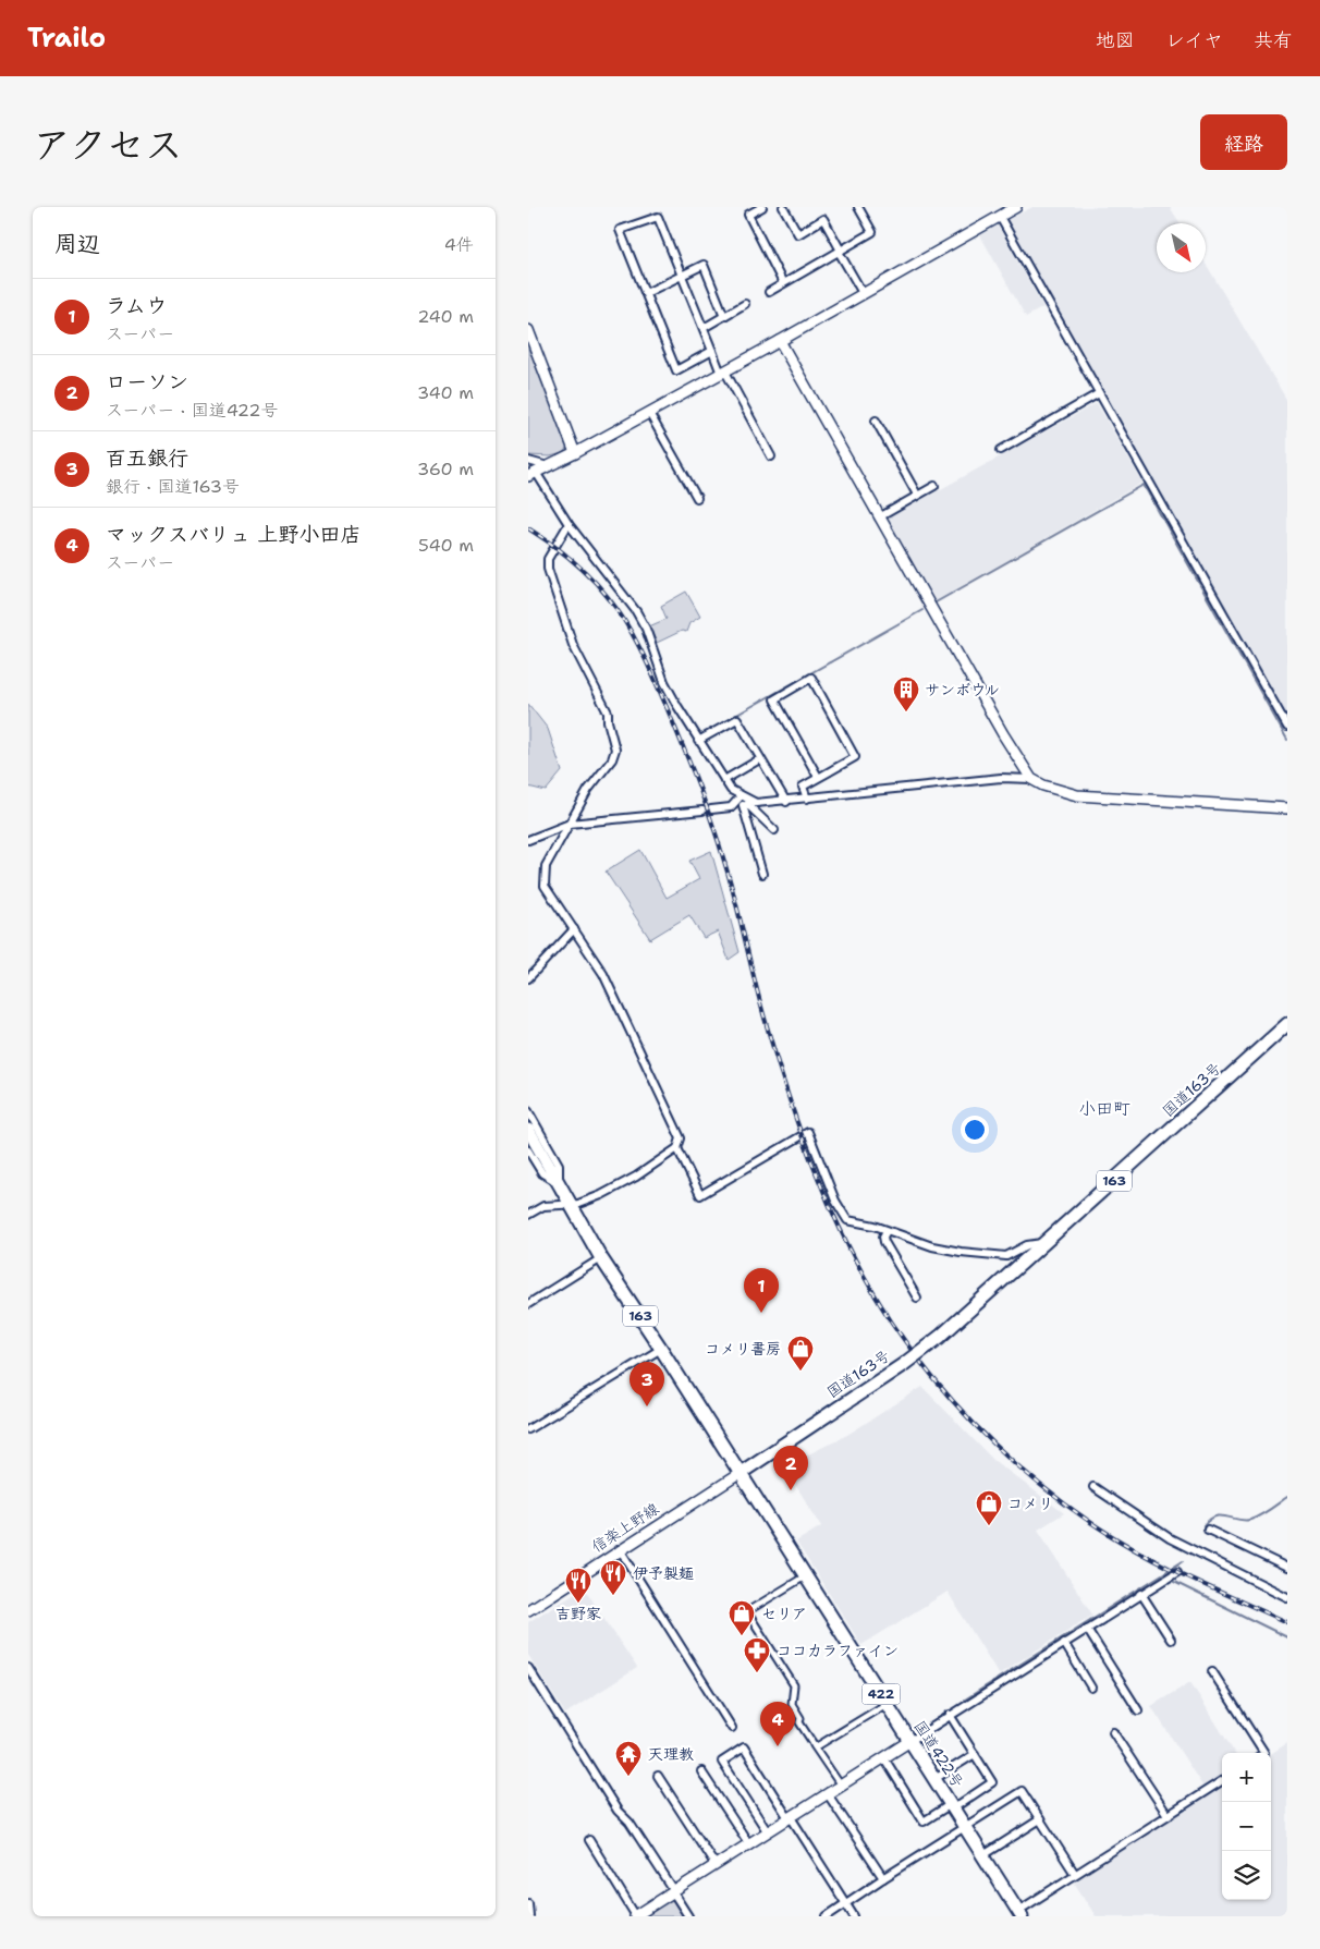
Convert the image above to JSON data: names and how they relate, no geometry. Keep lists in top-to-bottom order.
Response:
{
  "streets": {
    "highway": [
      "国道163号",
      "163",
      "422",
      "国道422号"
    ],
    "street": ["信楽上野線"]
  },
  "crossings": [
    ["国道163号", "163"],
    ["国道163号", "信楽上野線"],
    ["国道163号", "国道422号"],
    ["163", "信楽上野線"],
    ["163", "国道422号"],
    ["信楽上野線", "国道422号"]
  ],
  "districts": ["小田町"],
  "places": {
    "building": ["サンボウル"],
    "shop": ["コメリ書房", "コメリ", "セリア"],
    "restaurant": ["伊予製麺", "吉野家"],
    "pharmacy": ["ココカラファイン"],
    "temple": ["天理教"]
  },
  "north": "bottom right",
  "page": {
    "header": "Trailo",
    "nav": ["地図", "レイヤ", "共有"],
    "title": "アクセス",
    "buttons": "経路",
    "heading": ["周辺", "4件"],
    "list": [
      {
        "mark": "1",
        "name": "ラムウ",
        "note": "スーパー",
        "value": "240 m"
      },
      {
        "mark": "2",
        "name": "ローソン",
        "note": "スーパー · 国道422号",
        "value": "340 m"
      },
      {
        "mark": "3",
        "name": "百五銀行",
        "note": "銀行 · 国道163号",
        "value": "360 m"
      },
      {
        "mark": "4",
        "name": "マックスバリュ 上野小田店",
        "note": "スーパー",
        "value": "540 m"
      }
    ],
    "pins": [
      "1",
      "3",
      "2",
      "4"
    ],
    "map_buttons": ["+", "−"]
  }
}
